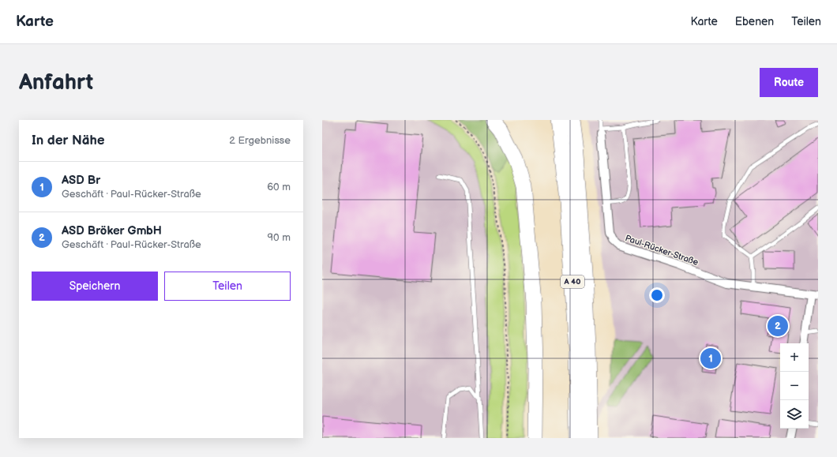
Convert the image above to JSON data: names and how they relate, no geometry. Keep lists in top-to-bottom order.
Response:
{
  "streets": {
    "highway": ["A 40"],
    "street": ["Paul-Rücker-Straße"]
  },
  "page": {
    "header": "Karte",
    "nav": ["Karte", "Ebenen", "Teilen"],
    "buttons": [
      "Route",
      ["Speichern", "Teilen"]
    ],
    "title": "Anfahrt",
    "heading": ["In der Nähe", "2 Ergebnisse"],
    "list": [
      {
        "mark": "1",
        "name": "ASD Br",
        "note": "Geschäft · Paul-Rücker-Straße",
        "value": "60 m"
      },
      {
        "mark": "2",
        "name": "ASD Bröker GmbH",
        "note": "Geschäft · Paul-Rücker-Straße",
        "value": "90 m"
      }
    ],
    "pins": ["2", "1"],
    "map_buttons": ["+", "−"]
  }
}
